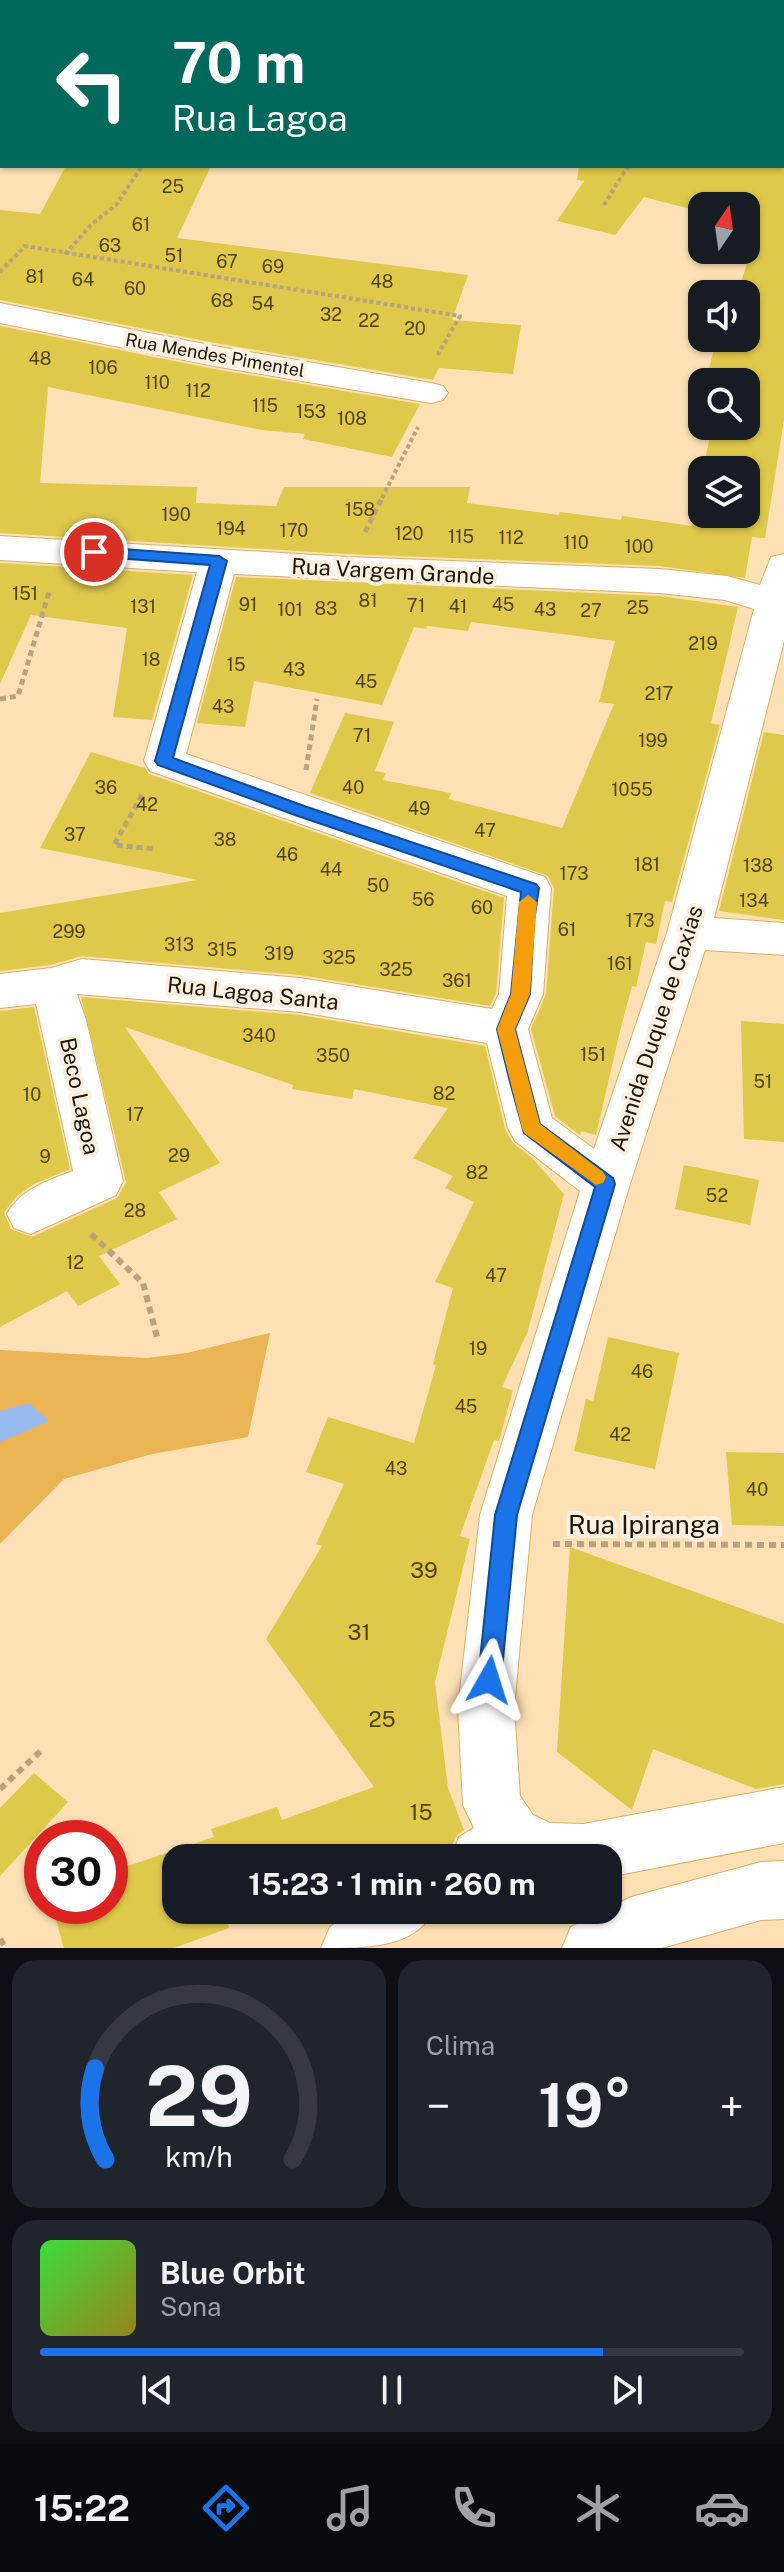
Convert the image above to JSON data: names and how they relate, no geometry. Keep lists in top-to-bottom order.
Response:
{
  "streets": {
    "main road": [
      "Rua Mendes Pimentel",
      "Rua Vargem Grande",
      "Rua Lagoa Santa",
      "Avenida Duque de Caxias",
      "Beco Lagoa"
    ],
    "path": ["Rua Ipiranga"]
  },
  "crossings": [
    ["Rua Vargem Grande", "Avenida Duque de Caxias"],
    ["Rua Lagoa Santa", "Beco Lagoa"],
    ["Avenida Duque de Caxias", "Rua Ipiranga"]
  ],
  "house_numbers": [
    "25",
    "61",
    "63",
    "51",
    "67",
    "69",
    "81",
    "64",
    "48",
    "60",
    "68",
    "54",
    "32",
    "22",
    "20",
    "48",
    "106",
    "110",
    "112",
    "115",
    "153",
    "108",
    "158",
    "190",
    "194",
    "170",
    "120",
    "115",
    "112",
    "110",
    "100",
    "151",
    "81",
    "91",
    "45",
    "71",
    "131",
    "41",
    "25",
    "83",
    "101",
    "43",
    "27",
    "219",
    "18",
    "15",
    "43",
    "45",
    "217",
    "43",
    "71",
    "199",
    "36",
    "40",
    "1055",
    "42",
    "49",
    "47",
    "37",
    "38",
    "46",
    "181",
    "138",
    "44",
    "173",
    "50",
    "56",
    "134",
    "60",
    "173",
    "61",
    "299",
    "313",
    "315",
    "319",
    "325",
    "161",
    "325",
    "361",
    "340",
    "151",
    "350",
    "51",
    "82",
    "10",
    "17",
    "29",
    "9",
    "82",
    "52",
    "28",
    "12",
    "47",
    "19",
    "46",
    "45",
    "42",
    "43",
    "40",
    "39",
    "31",
    "25",
    "15"
  ],
  "north": "top",
  "page": {
    "turn": ["70 m", "Rua Lagoa"],
    "limit": "30",
    "trip": "15:23 · 1 min · 260 m",
    "tile": "Clima",
    "heat": ["−", "19°", "+"],
    "song": ["Blue Orbit", "Sona"],
    "tabs": "15:22",
    "gauge": ["29", "km/h"]
  }
}
